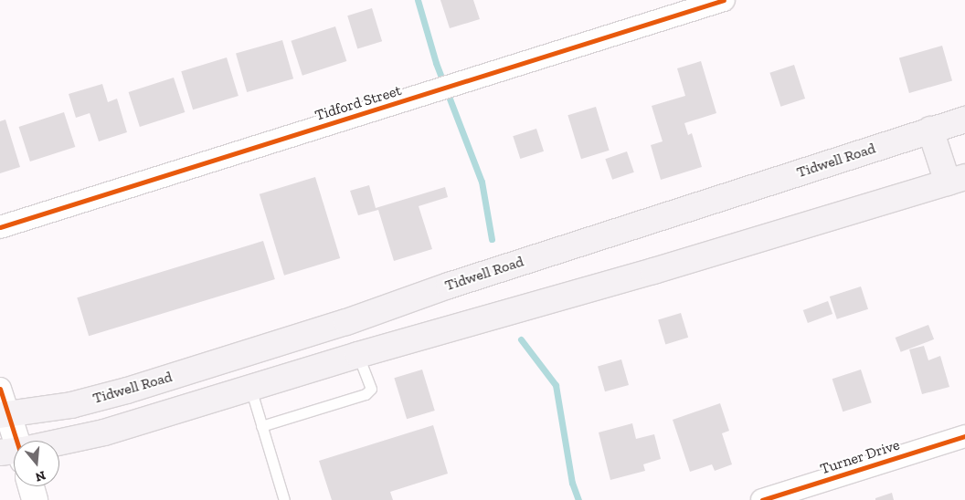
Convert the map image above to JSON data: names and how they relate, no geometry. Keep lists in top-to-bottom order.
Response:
{
  "streets": {
    "main road": ["Tidwell Road"],
    "street": ["Tidford Street", "Turner Drive"]
  },
  "north": "bottom"
}
